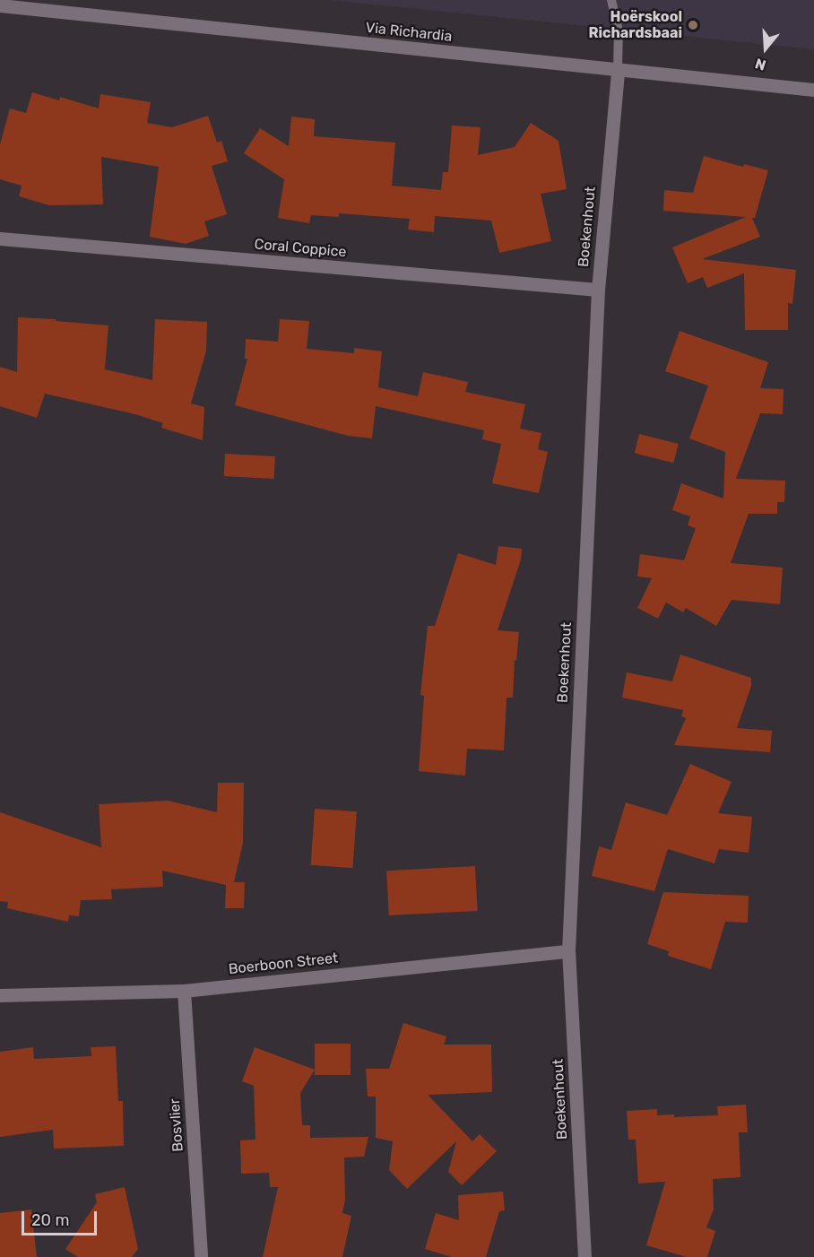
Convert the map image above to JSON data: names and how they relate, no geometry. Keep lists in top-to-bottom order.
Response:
{
  "streets": {
    "street": [
      "Via Richardia",
      "Boekenhout",
      "Coral Coppice",
      "Boerboon Street",
      "Bosvlier"
    ]
  },
  "crossings": [
    ["Via Richardia", "Boekenhout"],
    ["Boekenhout", "Coral Coppice"],
    ["Boekenhout", "Boerboon Street"],
    ["Boerboon Street", "Bosvlier"]
  ],
  "places": ["Hoërskool Richardsbaai"],
  "scale_bar": "20 m",
  "north": "bottom"
}
